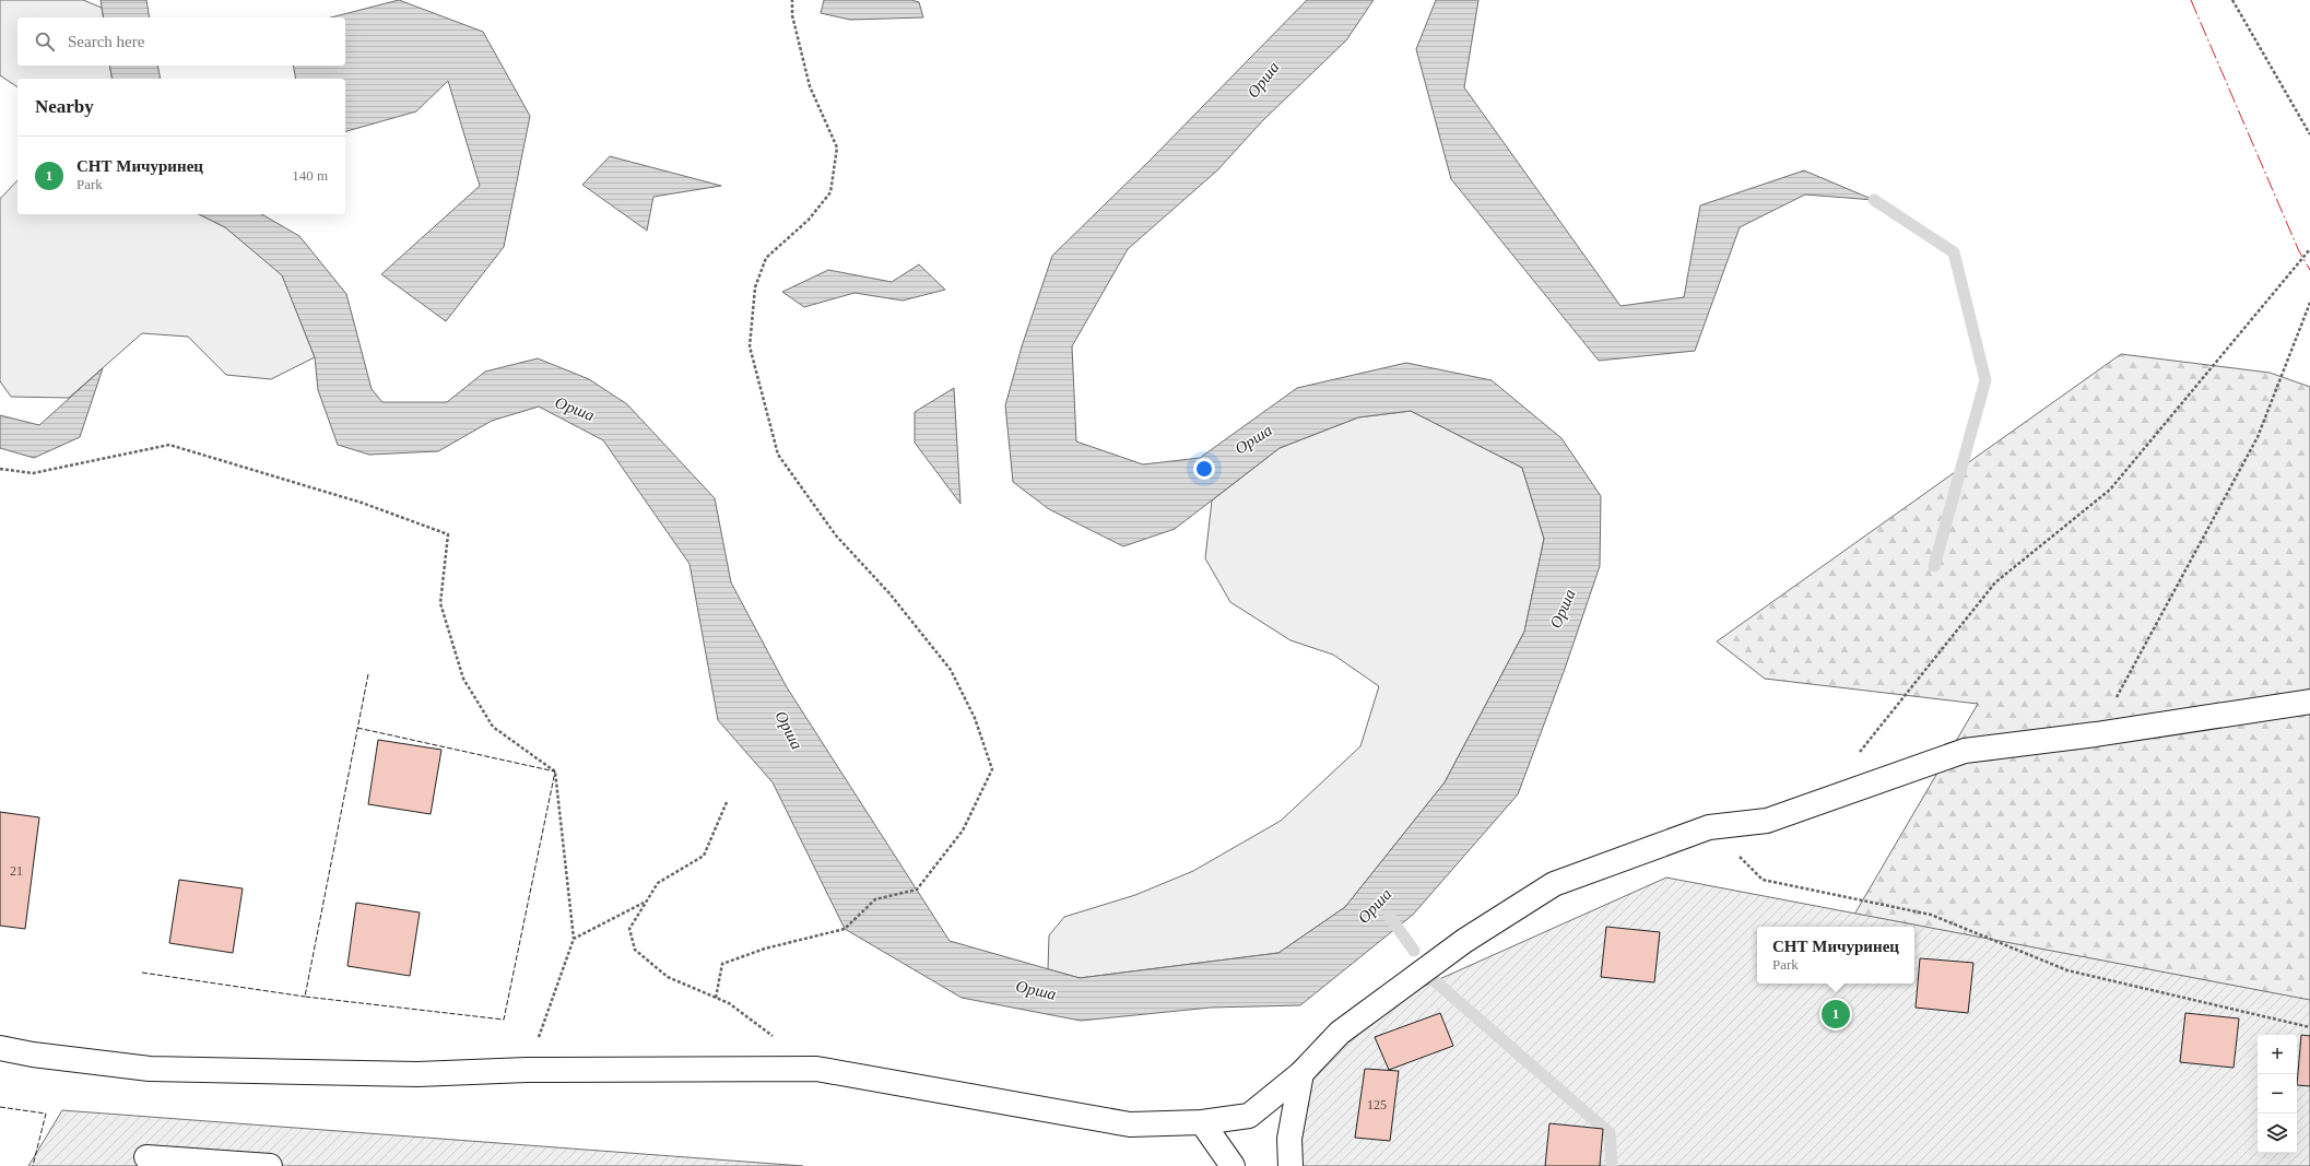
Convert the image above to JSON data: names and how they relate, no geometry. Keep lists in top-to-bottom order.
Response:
{
  "water": ["Орша"],
  "house_numbers": ["21", "125"],
  "page": {
    "search": "Search here",
    "heading": "Nearby",
    "list": [
      {
        "mark": "1",
        "name": "СНТ Мичуринец",
        "note": "Park",
        "value": "140 m"
      }
    ],
    "popup": ["СНТ Мичуринец", "Park"],
    "pins": "1",
    "map_buttons": ["+", "−"]
  }
}
